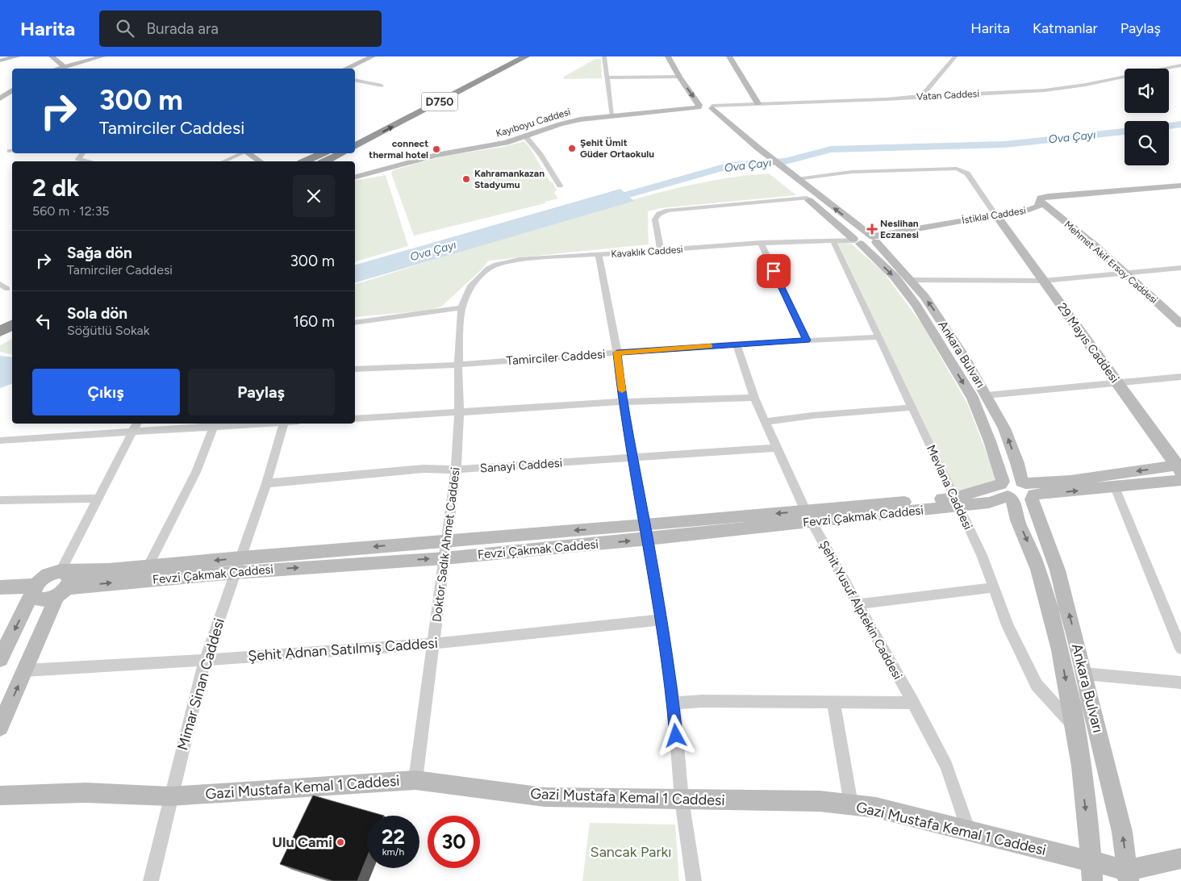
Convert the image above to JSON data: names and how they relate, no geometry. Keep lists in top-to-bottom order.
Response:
{
  "streets": {
    "highway": ["D750"],
    "main road": [
      "Kayıboyu Caddesi",
      "İstiklal Caddesi",
      "Mehmet Akif Ersoy Caddesi",
      "29 Mayıs Caddesi",
      "Ankara Bulvarı",
      "Fevzi Çakmak Caddesi",
      "Gazi Mustafa Kemal 1 Caddesi"
    ],
    "street": [
      "Vatan Caddesi",
      "Kavaklık Caddesi",
      "Tamirciler Caddesi",
      "Sanayi Caddesi",
      "Mevlana Caddesi",
      "Doktor Sadık Ahmet Caddesi",
      "Şehit Yusuf Alptekin Caddesi",
      "Şehit Adnan Satılmış Caddesi",
      "Mimar Sinan Caddesi"
    ]
  },
  "crossings": [
    ["Vatan Caddesi", "Ankara Bulvarı"],
    ["Kayıboyu Caddesi", "Ankara Bulvarı"],
    ["İstiklal Caddesi", "Mehmet Akif Ersoy Caddesi"],
    ["İstiklal Caddesi", "29 Mayıs Caddesi"],
    ["İstiklal Caddesi", "Ankara Bulvarı"],
    ["Kavaklık Caddesi", "Ankara Bulvarı"],
    ["Kavaklık Caddesi", "Mevlana Caddesi"],
    ["Kavaklık Caddesi", "Doktor Sadık Ahmet Caddesi"],
    ["Ankara Bulvarı", "Mevlana Caddesi"],
    ["Ankara Bulvarı", "Fevzi Çakmak Caddesi"],
    ["Ankara Bulvarı", "Gazi Mustafa Kemal 1 Caddesi"],
    ["Tamirciler Caddesi", "Mevlana Caddesi"],
    ["Tamirciler Caddesi", "Doktor Sadık Ahmet Caddesi"],
    ["Tamirciler Caddesi", "Şehit Yusuf Alptekin Caddesi"],
    ["Sanayi Caddesi", "Doktor Sadık Ahmet Caddesi"],
    ["Sanayi Caddesi", "Şehit Yusuf Alptekin Caddesi"],
    ["Sanayi Caddesi", "Mimar Sinan Caddesi"],
    ["Mevlana Caddesi", "Fevzi Çakmak Caddesi"],
    ["Fevzi Çakmak Caddesi", "Doktor Sadık Ahmet Caddesi"],
    ["Fevzi Çakmak Caddesi", "Şehit Yusuf Alptekin Caddesi"],
    ["Fevzi Çakmak Caddesi", "Mimar Sinan Caddesi"],
    ["Doktor Sadık Ahmet Caddesi", "Şehit Adnan Satılmış Caddesi"],
    ["Doktor Sadık Ahmet Caddesi", "Gazi Mustafa Kemal 1 Caddesi"],
    ["Şehit Yusuf Alptekin Caddesi", "Gazi Mustafa Kemal 1 Caddesi"],
    ["Şehit Adnan Satılmış Caddesi", "Mimar Sinan Caddesi"],
    ["Mimar Sinan Caddesi", "Gazi Mustafa Kemal 1 Caddesi"]
  ],
  "water": ["Ova Çayı"],
  "parks": ["Sancak Parkı"],
  "places": {
    "other": [
      "Şehit Ümit Güder Ortaokulu",
      "connect thermal hotel",
      "Kahramankazan Stadyumu",
      "Ulu Cami"
    ],
    "health": ["Neslihan Eczanesi"]
  },
  "page": {
    "header": "Harita",
    "search": "Burada ara",
    "nav": ["Harita", "Katmanlar", "Paylaş"],
    "turn": ["300 m", "Tamirciler Caddesi"],
    "heading": ["2 dk", "560 m · 12:35"],
    "list": [
      {
        "name": "Sağa dön",
        "note": "Tamirciler Caddesi",
        "value": "300 m"
      },
      {
        "name": "Sola dön",
        "note": "Söğütlü Sokak",
        "value": "160 m"
      }
    ],
    "buttons": ["Çıkış", "Paylaş"],
    "speed": "22 km/h",
    "limit": "30"
  }
}
